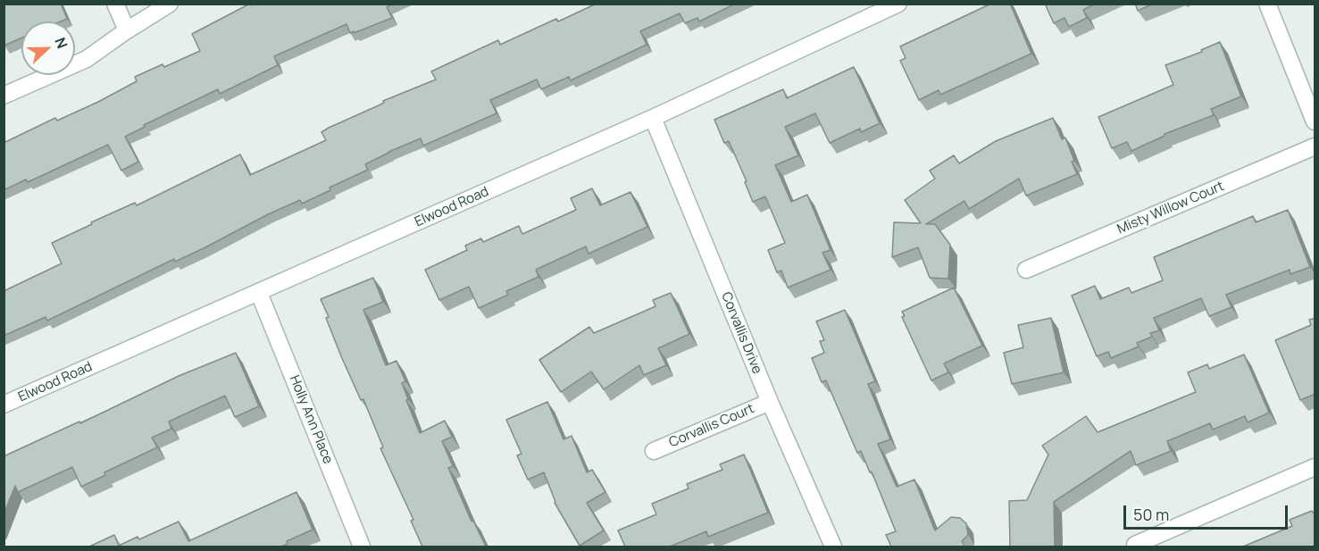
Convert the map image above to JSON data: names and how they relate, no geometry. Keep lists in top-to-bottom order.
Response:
{
  "streets": {
    "street": [
      "Elwood Road",
      "Misty Willow Court",
      "Corvallis Drive",
      "Holly Ann Place",
      "Corvallis Court"
    ]
  },
  "crossings": [
    ["Elwood Road", "Corvallis Drive"],
    ["Elwood Road", "Holly Ann Place"],
    ["Corvallis Drive", "Corvallis Court"]
  ],
  "scale_bar": "50 m",
  "north": "right"
}
